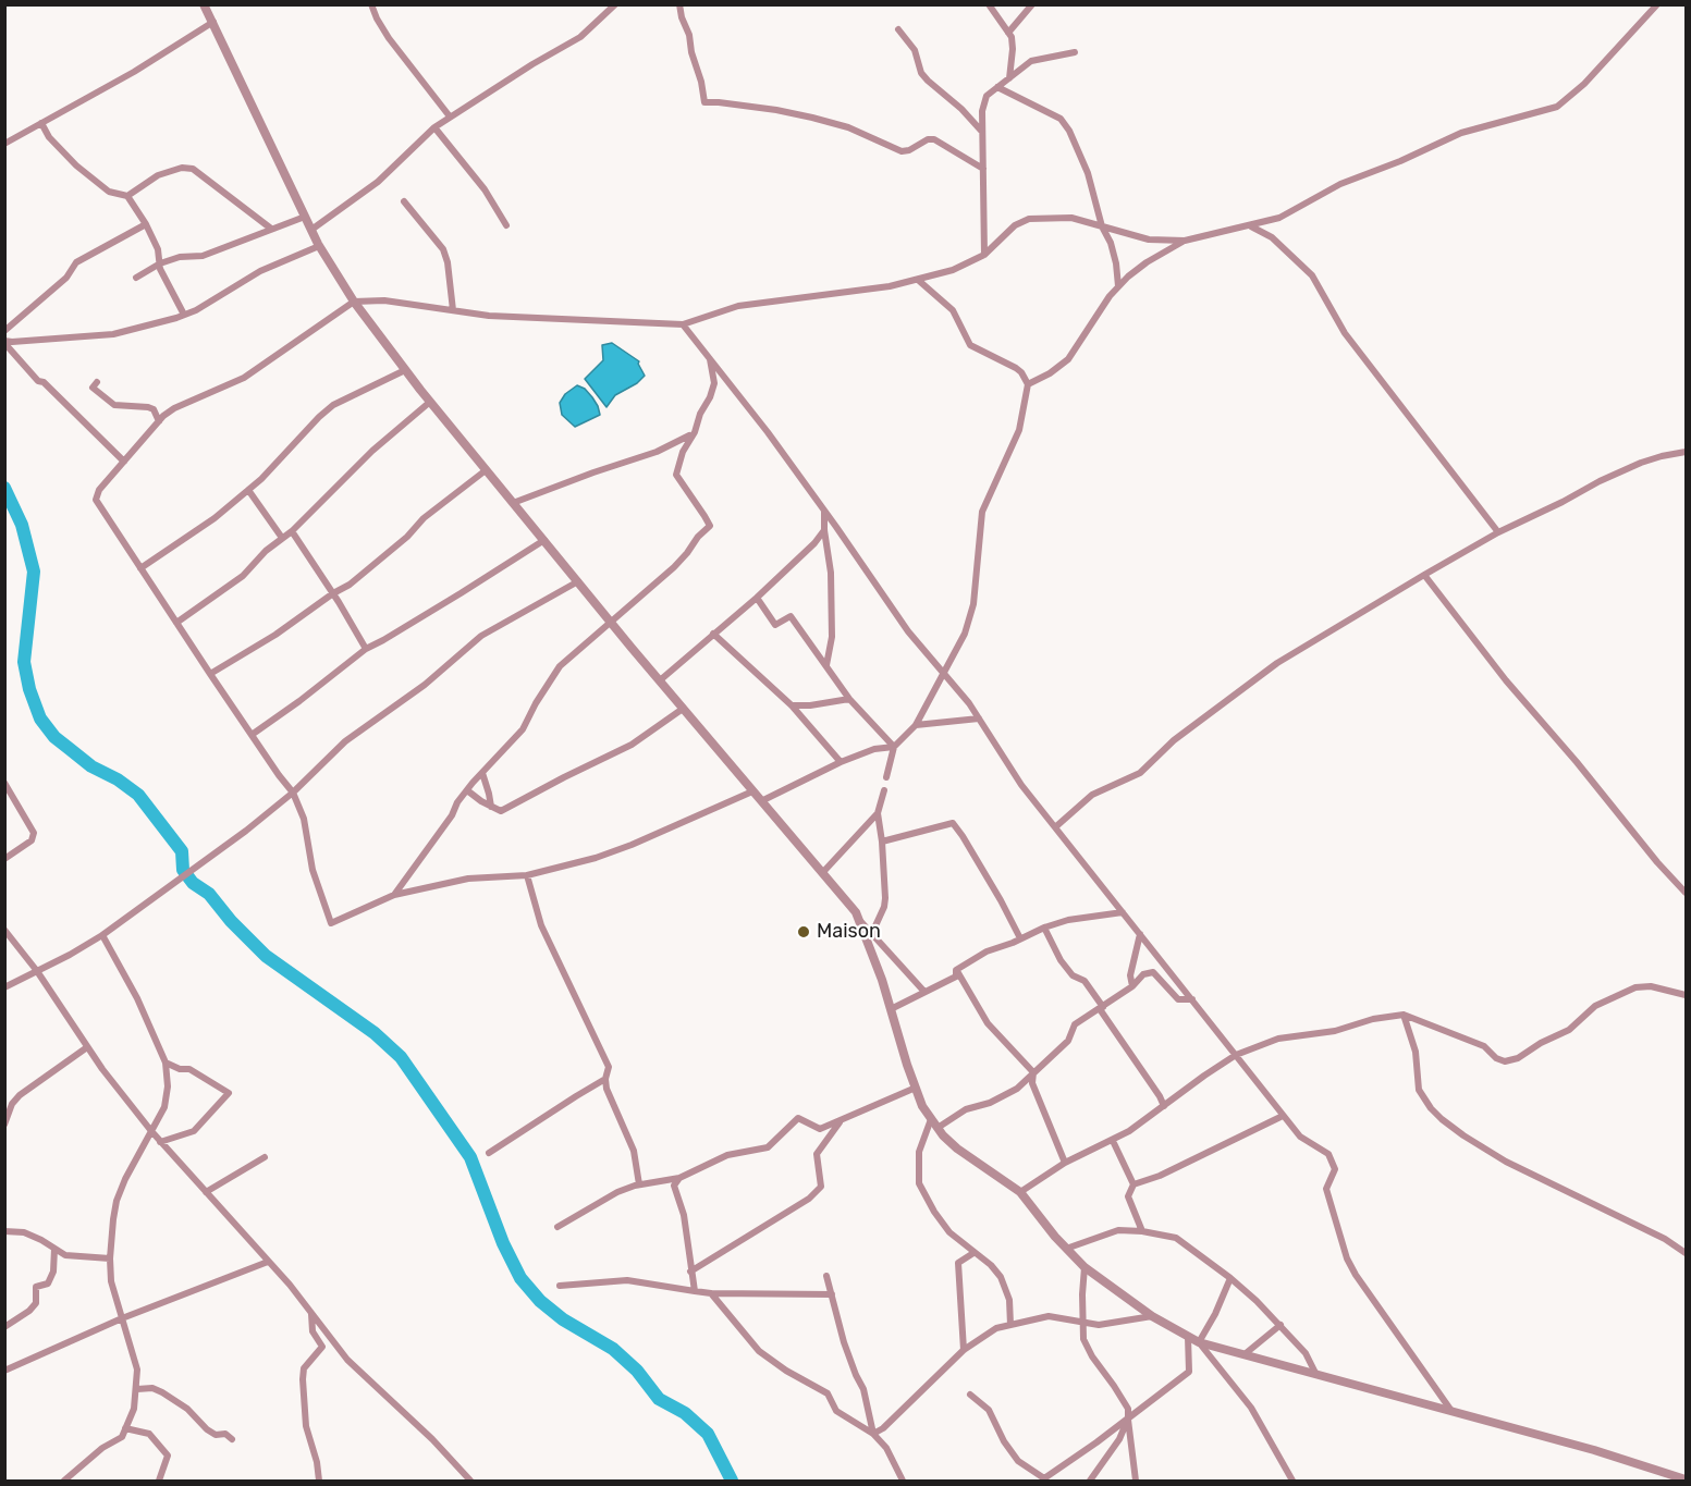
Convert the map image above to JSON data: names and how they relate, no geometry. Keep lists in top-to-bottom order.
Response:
{
  "places": ["Maison"]
}
